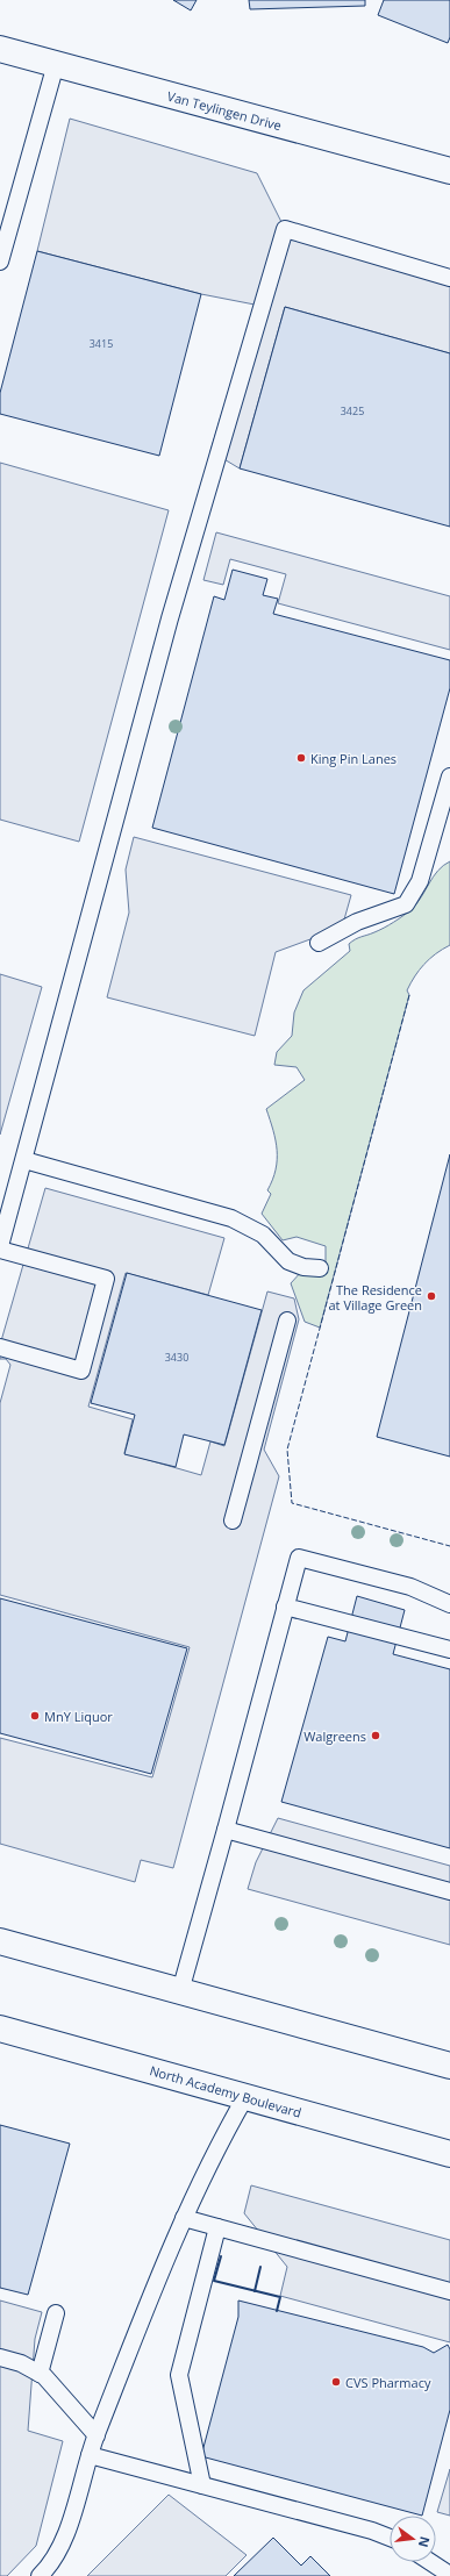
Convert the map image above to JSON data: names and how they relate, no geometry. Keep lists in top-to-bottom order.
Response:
{
  "streets": {
    "main road": ["Van Teylingen Drive", "North Academy Boulevard"]
  },
  "places": [
    "King Pin Lanes",
    "The Residence at Village Green",
    "MnY Liquor",
    "Walgreens",
    "CVS Pharmacy"
  ],
  "house_numbers": ["3415", "3425", "3430"],
  "north": "right"
}
